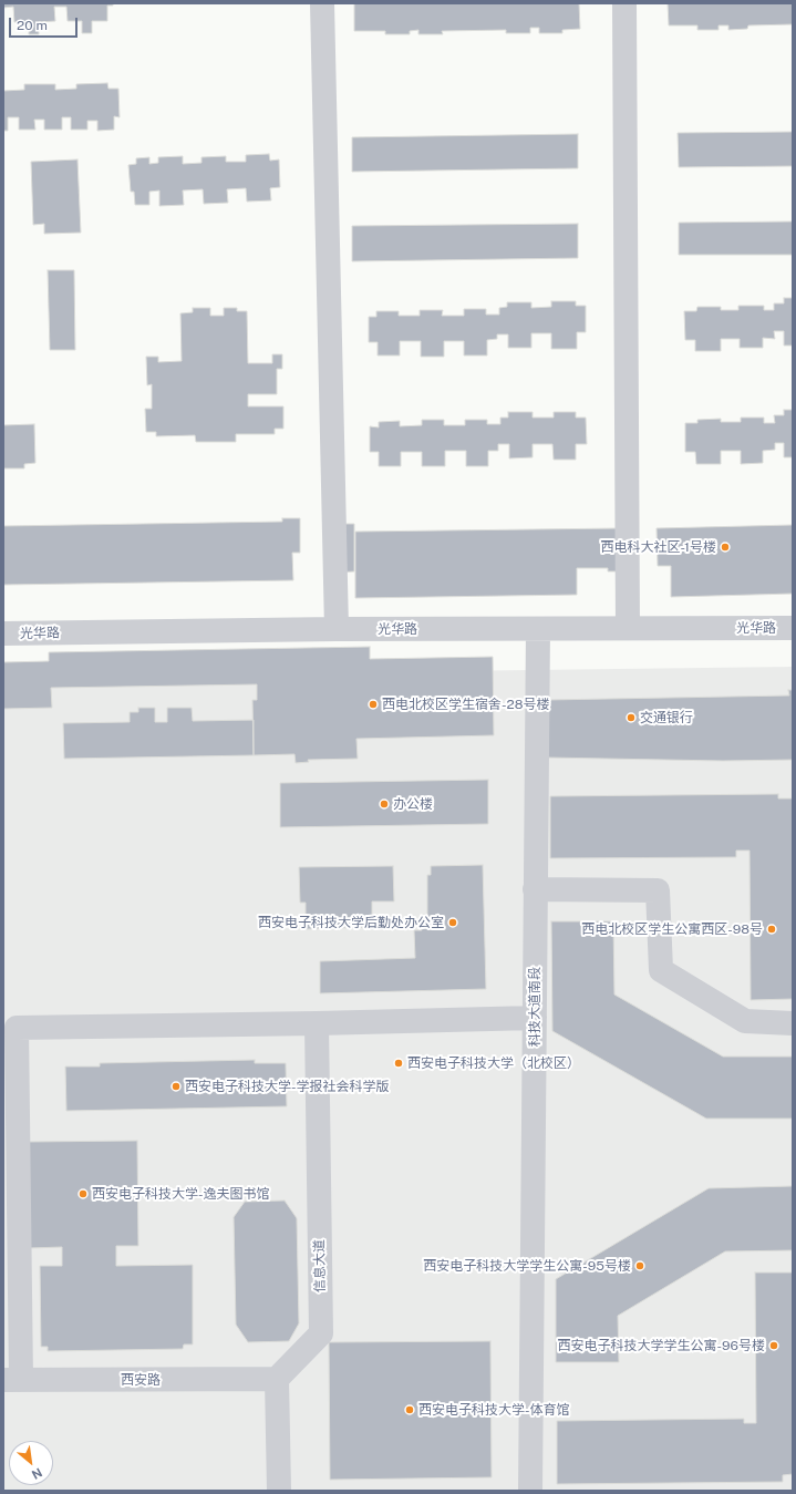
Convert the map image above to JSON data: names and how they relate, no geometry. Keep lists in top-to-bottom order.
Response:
{
  "streets": {
    "street": [
      "光华路",
      "科技大道南段",
      "信息大道",
      "西安路"
    ]
  },
  "crossings": [
    ["光华路", "科技大道南段"],
    ["信息大道", "西安路"]
  ],
  "places": [
    "西电科大社区-1号楼",
    "西电北校区学生宿舍-28号楼",
    "交通银行",
    "办公楼",
    "西安电子科技大学后勤处办公室",
    "西电北校区学生公寓西区-98号",
    "西安电子科技大学（北校区）",
    "西安电子科技大学-学报社会科学版",
    "西安电子科技大学-逸夫图书馆",
    "西安电子科技大学学生公寓-95号楼",
    "西安电子科技大学学生公寓-96号楼",
    "西安电子科技大学-体育馆"
  ],
  "scale_bar": "20 m",
  "north": "bottom right"
}
